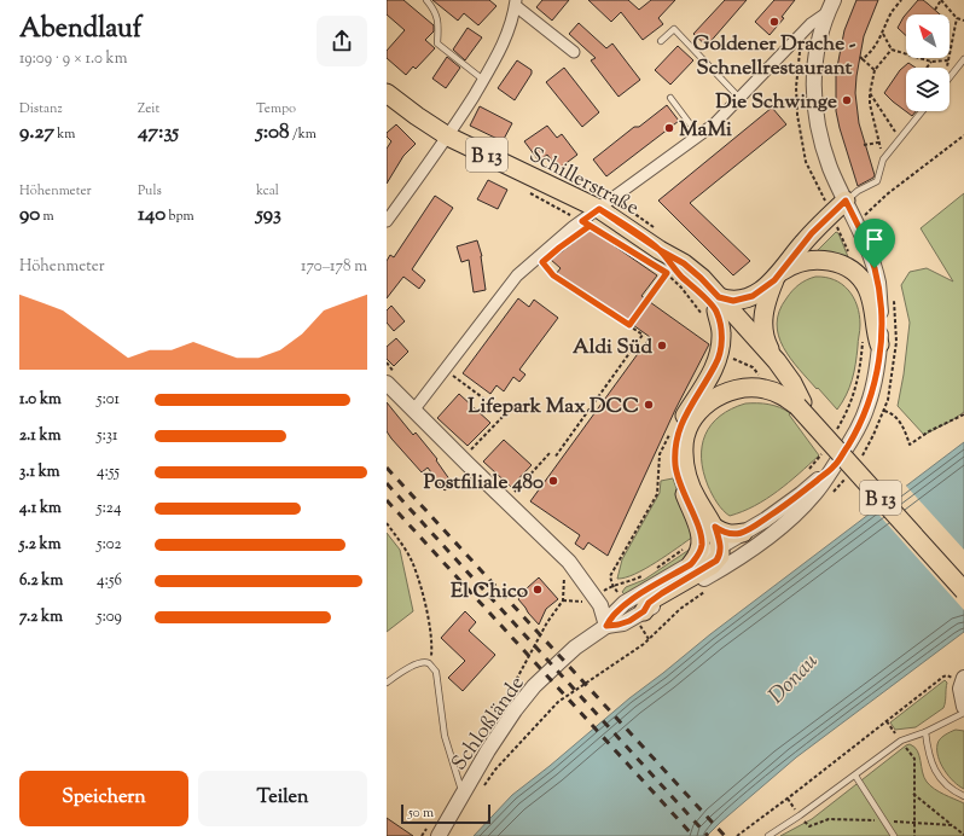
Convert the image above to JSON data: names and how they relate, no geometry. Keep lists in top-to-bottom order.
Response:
{
  "streets": {
    "main road": ["B 13", "Schillerstraße"],
    "street": ["Schloßlände"]
  },
  "crossings": [
    ["B 13", "Schillerstraße"]
  ],
  "water": ["Donau"],
  "places": [
    "Goldener Drache - Schnellrestaurant",
    "Die Schwinge",
    "MaMi",
    "Aldi Süd",
    "Lifepark Max DCC",
    "Postfiliale 480",
    "El Chico"
  ],
  "scale_bar": "50 m",
  "north": "top left",
  "page": {
    "heading": ["Abendlauf", "19:09 · 9 × 1.0 km"],
    "stats": [
      ["Distanz", "9.27 km"],
      ["Zeit", "47:35"],
      ["Tempo", "5:08 /km"],
      ["Höhenmeter", "90 m"],
      ["Puls", "140 bpm"],
      ["kcal", "593"]
    ],
    "chart": ["Höhenmeter", "170–178 m"],
    "list": [
      {
        "name": "1.0 km",
        "note": "5:01"
      },
      {
        "name": "2.1 km",
        "note": "5:31"
      },
      {
        "name": "3.1 km",
        "note": "4:55"
      },
      {
        "name": "4.1 km",
        "note": "5:24"
      },
      {
        "name": "5.2 km",
        "note": "5:02"
      },
      {
        "name": "6.2 km",
        "note": "4:56"
      },
      {
        "name": "7.2 km",
        "note": "5:09"
      }
    ],
    "buttons": ["Speichern", "Teilen"],
    "scale": "50 m"
  }
}
